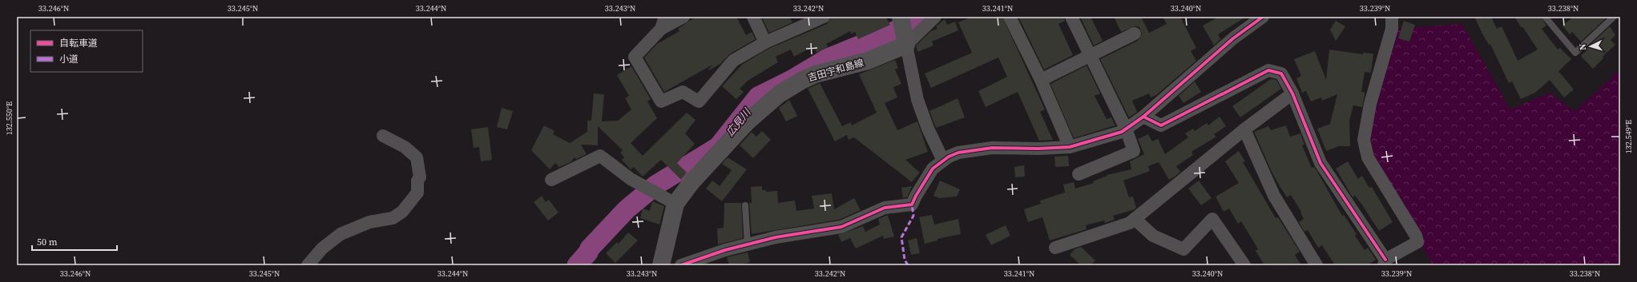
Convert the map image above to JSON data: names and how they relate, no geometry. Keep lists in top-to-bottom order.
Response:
{
  "streets": {
    "main road": ["吉田宇和島線"]
  },
  "water": ["広見川"],
  "legend": ["自転車道", "小道"],
  "scale_bar": "50 m",
  "north": "left",
  "coordinates": [
    "33.246°N",
    "33.245°N",
    "33.244°N",
    "33.243°N",
    "33.242°N",
    "33.241°N",
    "33.240°N",
    "33.239°N",
    "33.238°N",
    "132.550°E",
    "132.549°E"
  ]
}
